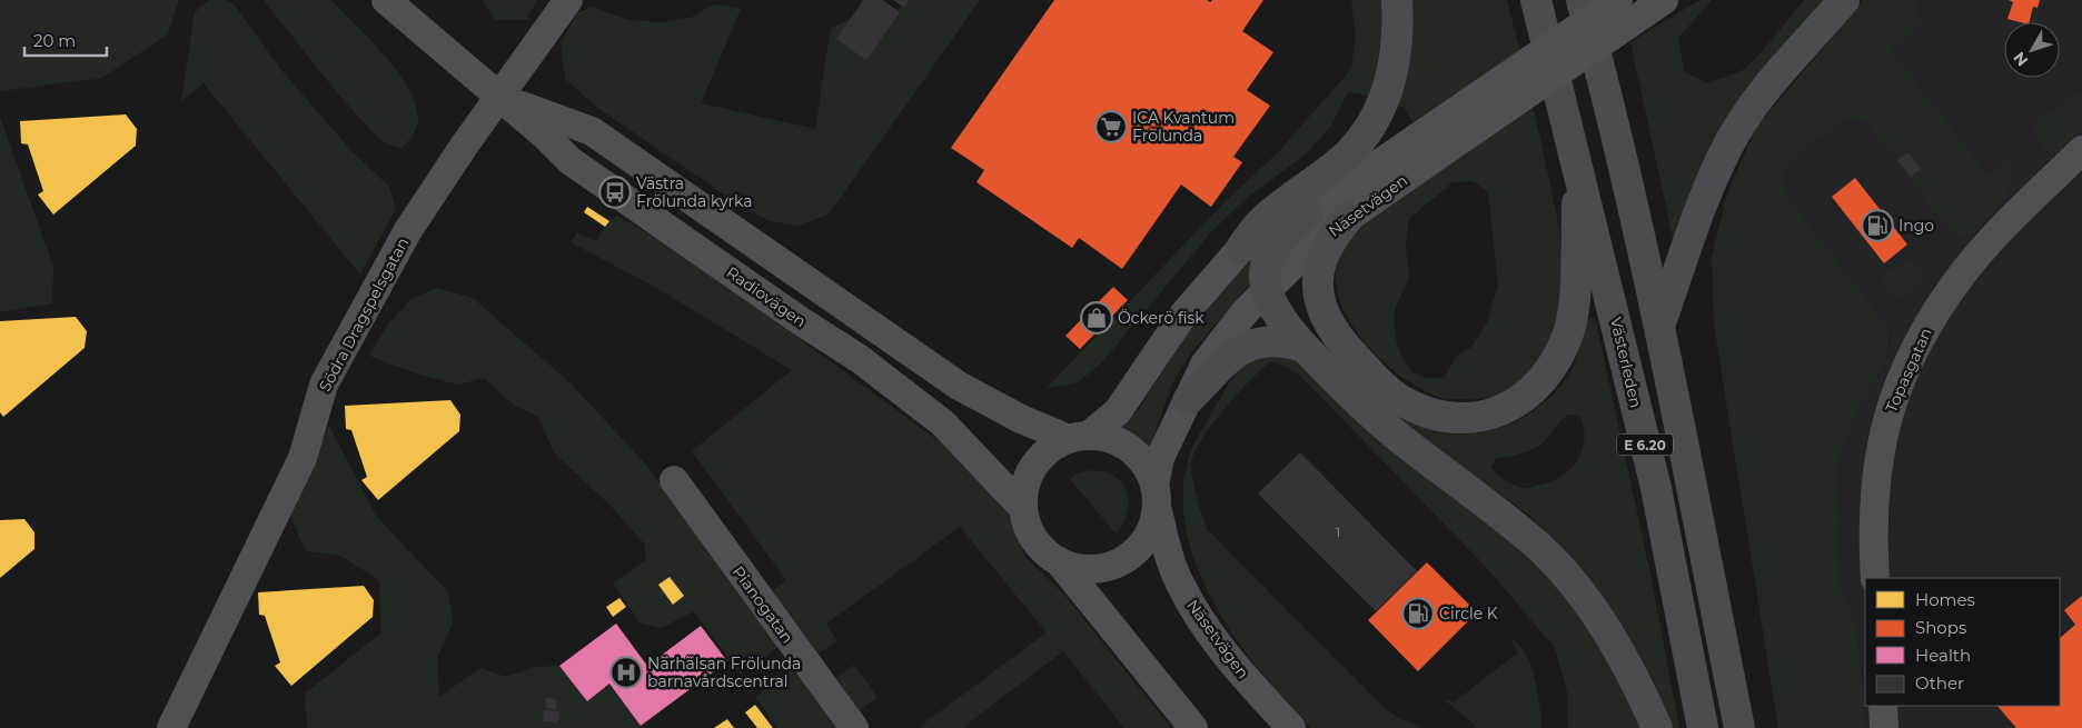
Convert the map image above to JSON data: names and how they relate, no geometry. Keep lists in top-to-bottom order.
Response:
{
  "streets": {
    "highway": ["Västerleden", "E 6.20"],
    "street": [
      "Näsetvägen",
      "Radiovägen",
      "Södra Dragspelsgatan",
      "Topasgatan",
      "Pianogatan"
    ]
  },
  "crossings": [
    ["Näsetvägen", "Radiovägen"],
    ["Radiovägen", "Södra Dragspelsgatan"]
  ],
  "places": {
    "supermarket": ["ICA Kvantum Frölunda"],
    "bus stop": ["Västra Frölunda kyrka"],
    "fuel station": ["Ingo", "Circle K"],
    "shop": ["Öckerö fisk"],
    "hospital": ["Närhälsan Frölunda barnavårdscentral"]
  },
  "house_numbers": ["1"],
  "legend": [
    "Homes",
    "Shops",
    "Health",
    "Other"
  ],
  "scale_bar": "20 m",
  "north": "bottom left"
}
